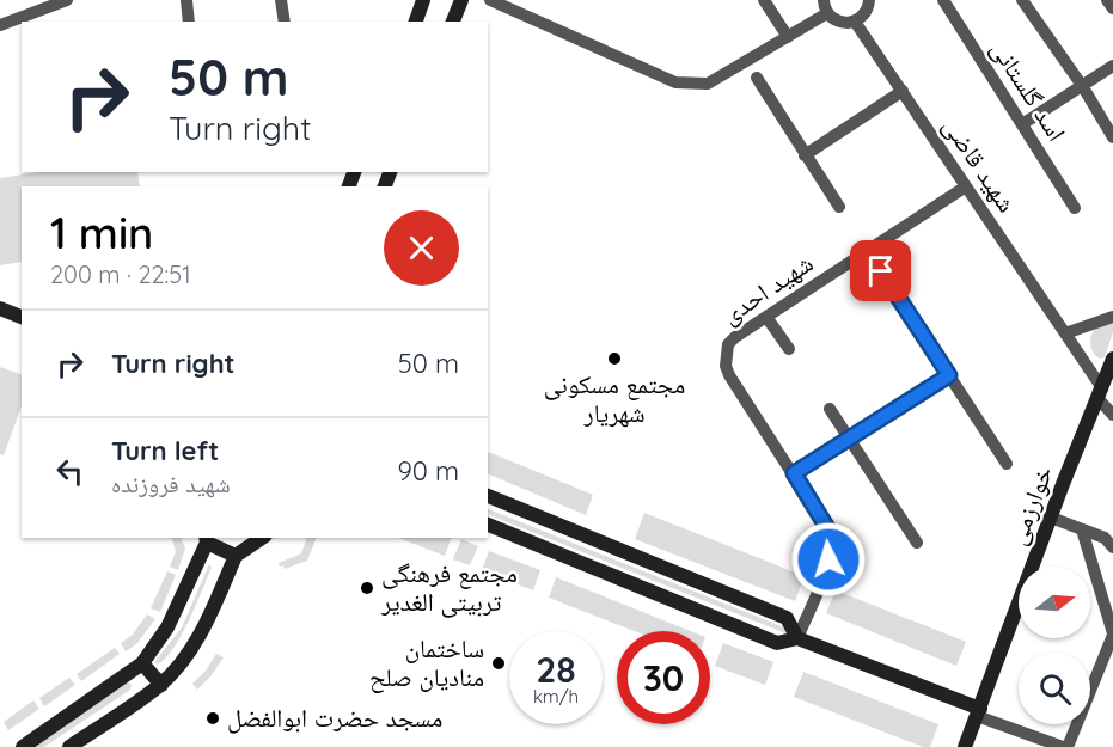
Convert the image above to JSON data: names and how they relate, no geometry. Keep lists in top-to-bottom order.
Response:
{
  "streets": {
    "street": [
      "اسد گلستانی",
      "شهید قاضی",
      "شهید احدی",
      "خوارزمی"
    ]
  },
  "crossings": [
    ["شهید قاضی", "شهید احدی"],
    ["شهید قاضی", "خوارزمی"]
  ],
  "places": [
    "مجتمع مسکونی شهریار",
    "مجتمع فرهنگی تربیتی الغدیر",
    "ساختمان منادیان صلح",
    "مسجد حضرت ابوالفضل"
  ],
  "north": "right",
  "page": {
    "turn": ["50 m", "Turn right"],
    "heading": ["1 min", "200 m · 22:51"],
    "list": [
      {
        "name": "Turn right",
        "value": "50 m"
      },
      {
        "name": "Turn left",
        "note": "شهید فروزنده",
        "value": "90 m"
      }
    ],
    "speed": "28 km/h",
    "limit": "30"
  }
}
